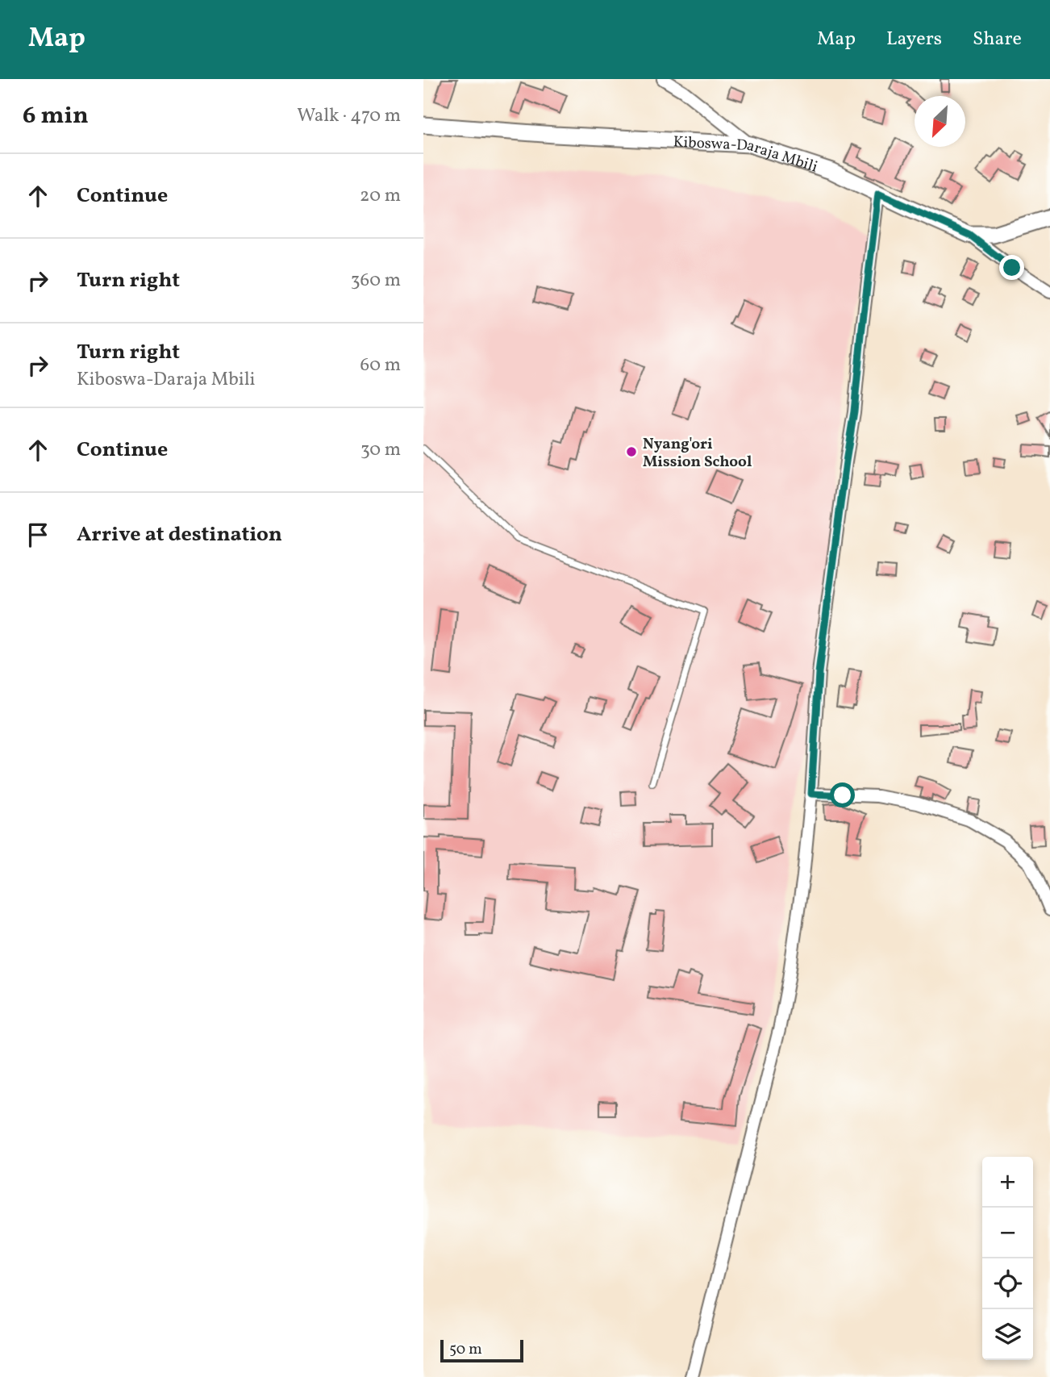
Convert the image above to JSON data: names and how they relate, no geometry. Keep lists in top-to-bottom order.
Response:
{
  "streets": {
    "main road": ["Kiboswa-Daraja Mbili"]
  },
  "places": ["Nyang'ori Mission School"],
  "scale_bar": "50 m",
  "north": "bottom left",
  "page": {
    "header": "Map",
    "nav": ["Map", "Layers", "Share"],
    "heading": ["6 min", "Walk · 470 m"],
    "list": [
      ["Continue", "20 m"],
      ["Turn right", "360 m"],
      ["Turn right", "Kiboswa-Daraja Mbili", "60 m"],
      ["Continue", "30 m"],
      "Arrive at destination"
    ],
    "map_buttons": ["+", "−"],
    "scale": "50 m"
  }
}
